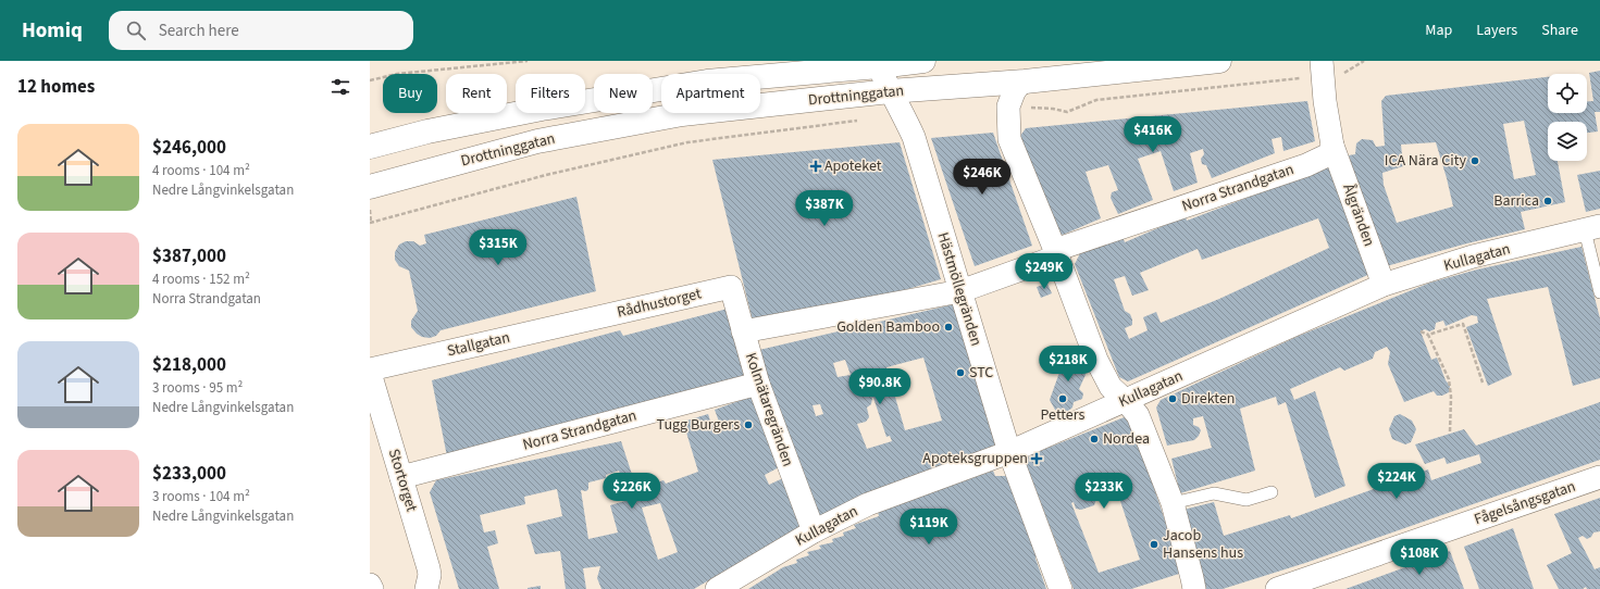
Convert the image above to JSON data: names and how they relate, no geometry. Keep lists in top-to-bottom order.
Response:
{
  "streets": {
    "main road": ["Drottninggatan"],
    "street": [
      "Norra Strandgatan",
      "Ålgränden",
      "Kullagatan",
      "Hästmöllegränden",
      "Rådhustorget",
      "Stallgatan",
      "Kolmätaregränden",
      "Stortorget",
      "Fågelsångsgatan"
    ]
  },
  "crossings": [
    ["Drottninggatan", "Hästmöllegränden"],
    ["Norra Strandgatan", "Ålgränden"],
    ["Norra Strandgatan", "Hästmöllegränden"],
    ["Norra Strandgatan", "Kolmätaregränden"],
    ["Norra Strandgatan", "Stortorget"],
    ["Ålgränden", "Kullagatan"],
    ["Kullagatan", "Hästmöllegränden"],
    ["Kullagatan", "Kolmätaregränden"],
    ["Rådhustorget", "Stallgatan"],
    ["Rådhustorget", "Kolmätaregränden"],
    ["Stallgatan", "Stortorget"]
  ],
  "places": {
    "other": [
      "ICA Nära City",
      "Barrica",
      "Golden Bamboo",
      "STC",
      "Petters",
      "Direkten",
      "Tugg Burgers",
      "Nordea",
      "Jacob Hansens hus"
    ],
    "health": ["Apoteket", "Apoteksgruppen"]
  },
  "page": {
    "header": "Homiq",
    "search": "Search here",
    "nav": ["Map", "Layers", "Share"],
    "heading": "12 homes",
    "chip": [
      "Buy",
      "Rent",
      "Filters",
      "New",
      "Apartment"
    ],
    "list": [
      {
        "name": "$246,000",
        "note": "4 rooms · 104 m² · Nedre Långvinkelsgatan"
      },
      {
        "name": "$387,000",
        "note": "4 rooms · 152 m² · Norra Strandgatan"
      },
      {
        "name": "$218,000",
        "note": "3 rooms · 95 m² · Nedre Långvinkelsgatan"
      },
      {
        "name": "$233,000",
        "note": "3 rooms · 104 m² · Nedre Långvinkelsgatan"
      }
    ],
    "price": [
      "$416K",
      "$246K",
      "$387K",
      "$315K",
      "$249K",
      "$218K",
      "$90.8K",
      "$224K",
      "$226K",
      "$233K",
      "$119K",
      "$108K"
    ]
  }
}
